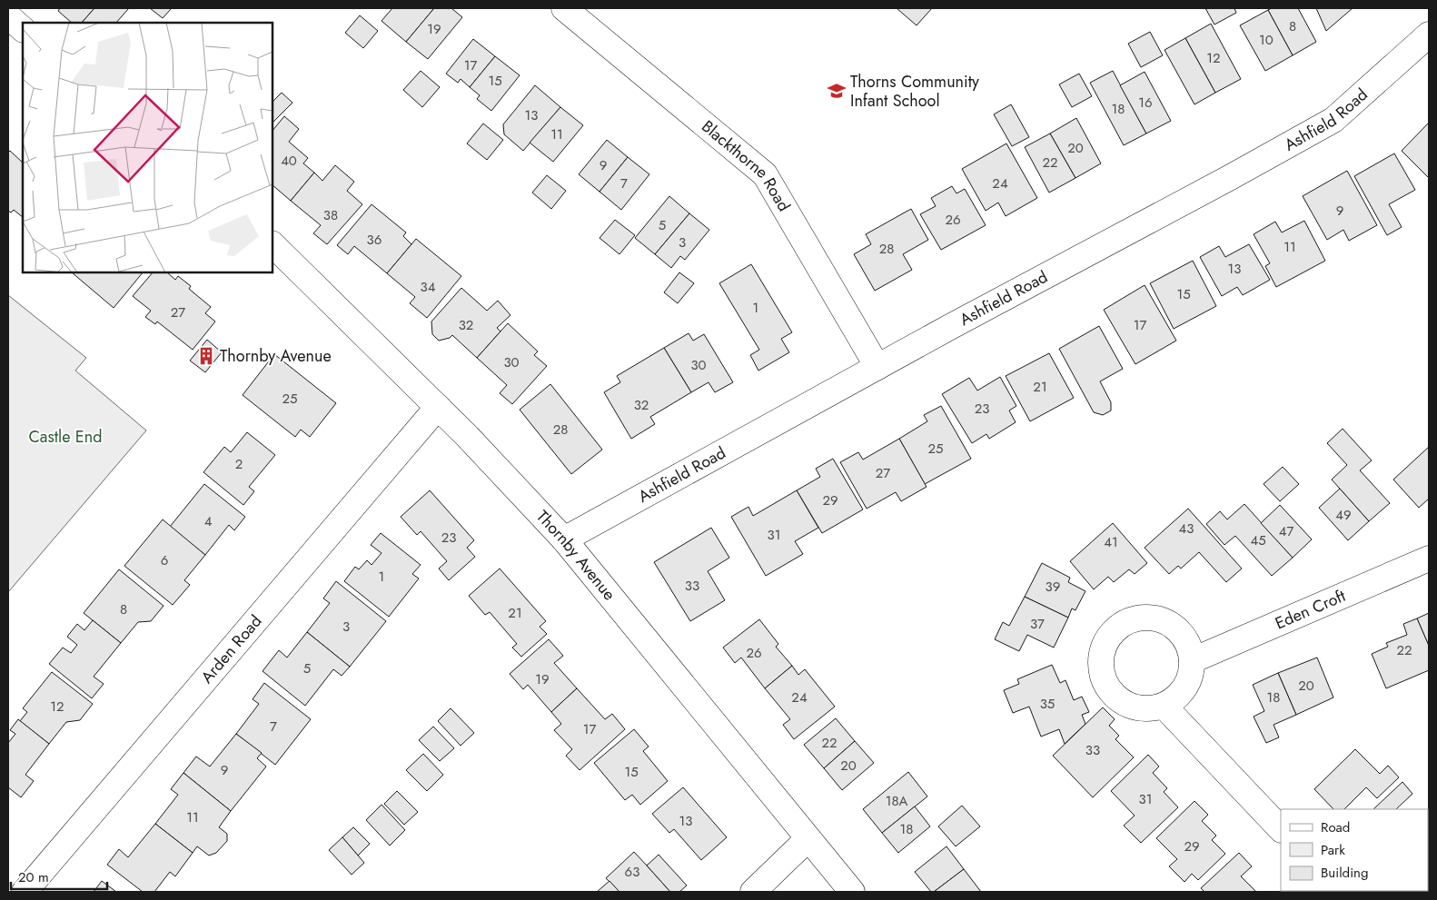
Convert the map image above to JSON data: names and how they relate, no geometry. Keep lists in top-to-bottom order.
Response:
{
  "streets": {
    "street": [
      "Ashfield Road",
      "Blackthorne Road",
      "Thornby Avenue",
      "Eden Croft",
      "Arden Road"
    ]
  },
  "crossings": [
    ["Ashfield Road", "Blackthorne Road"],
    ["Ashfield Road", "Thornby Avenue"],
    ["Thornby Avenue", "Arden Road"]
  ],
  "parks": ["Castle End"],
  "places": {
    "school or university": ["Thorns Community Infant School"],
    "building": ["Thornby Avenue"]
  },
  "house_numbers": [
    "8",
    "19",
    "10",
    "12",
    "17",
    "15",
    "16",
    "18",
    "13",
    "11",
    "20",
    "40",
    "22",
    "9",
    "7",
    "24",
    "9",
    "38",
    "26",
    "5",
    "36",
    "3",
    "11",
    "28",
    "13",
    "34",
    "15",
    "1",
    "27",
    "32",
    "17",
    "30",
    "30",
    "21",
    "25",
    "32",
    "23",
    "28",
    "25",
    "2",
    "27",
    "29",
    "49",
    "4",
    "43",
    "47",
    "31",
    "23",
    "45",
    "41",
    "6",
    "1",
    "33",
    "39",
    "8",
    "21",
    "37",
    "3",
    "22",
    "26",
    "5",
    "19",
    "20",
    "24",
    "18",
    "35",
    "12",
    "7",
    "17",
    "22",
    "33",
    "20",
    "9",
    "15",
    "31",
    "18A",
    "11",
    "13",
    "18",
    "29",
    "63"
  ],
  "legend": ["Road", "Park", "Building"],
  "scale_bar": "20 m"
}
